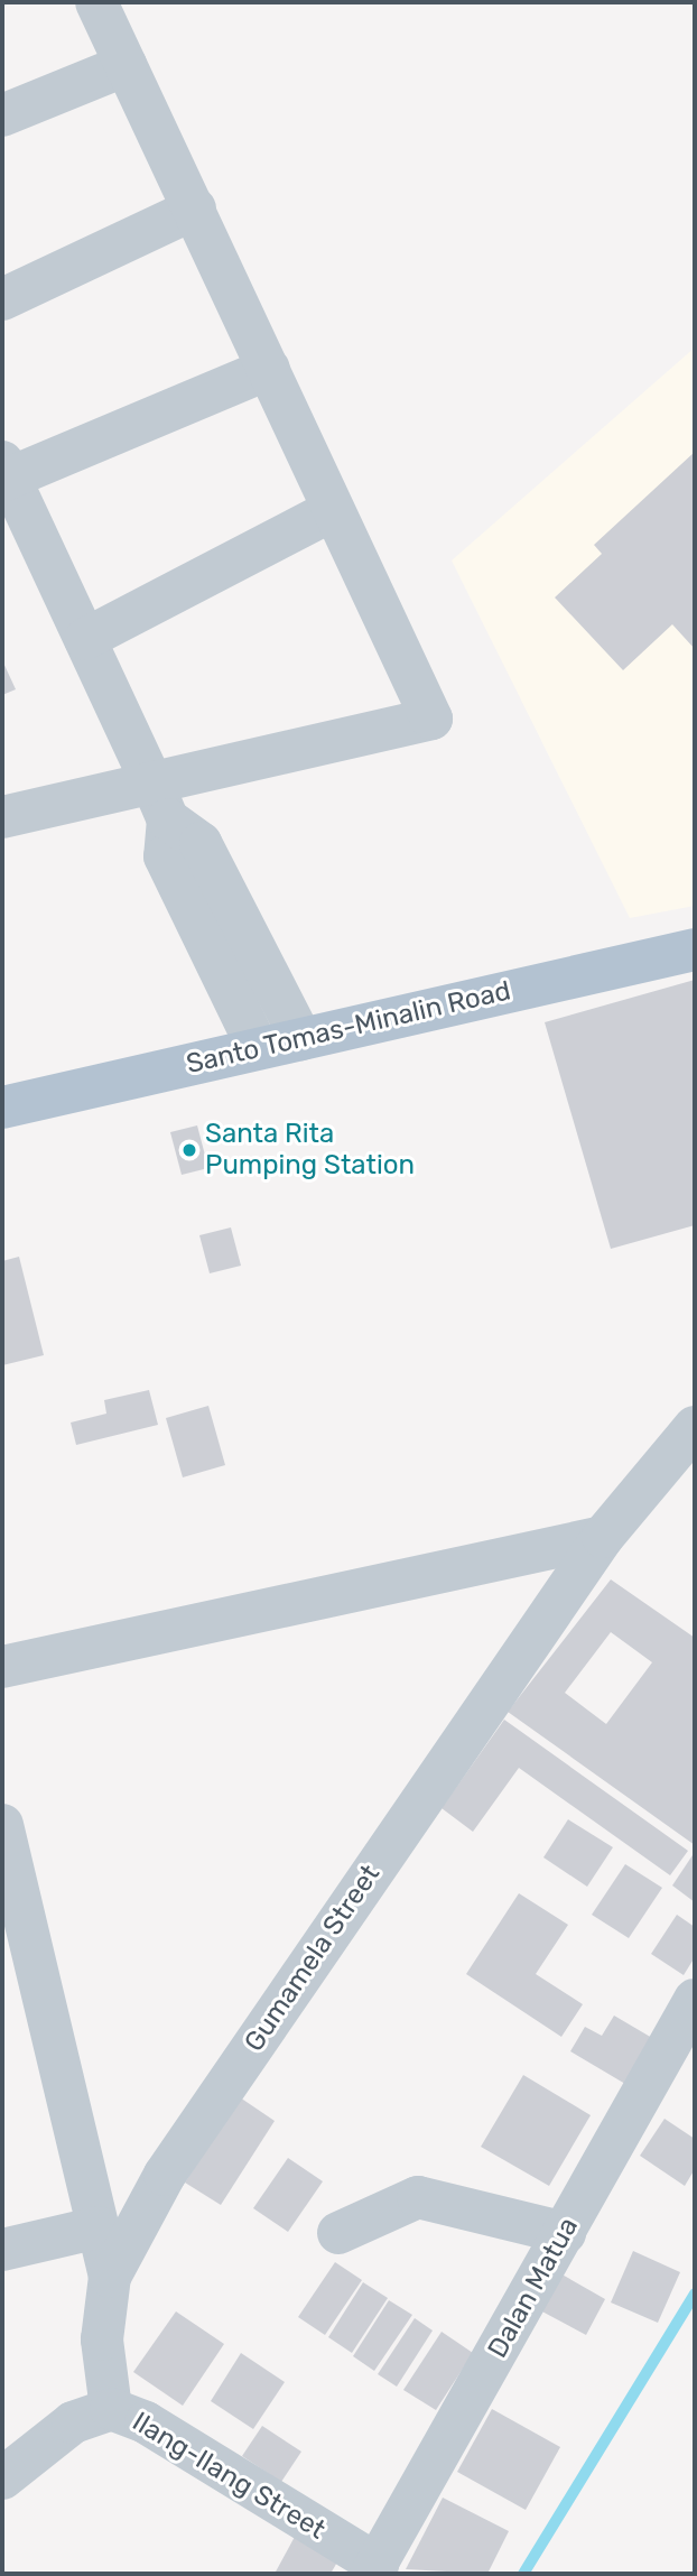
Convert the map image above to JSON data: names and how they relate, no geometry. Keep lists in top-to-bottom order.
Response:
{
  "streets": {
    "main road": ["Santo Tomas-Minalin Road"],
    "street": ["Gumamela Street", "Dalan Matua", "Ilang-Ilang Street"]
  },
  "crossings": [
    ["Gumamela Street", "Ilang-Ilang Street"],
    ["Dalan Matua", "Ilang-Ilang Street"]
  ],
  "places": ["Santa Rita Pumping Station"]
}
